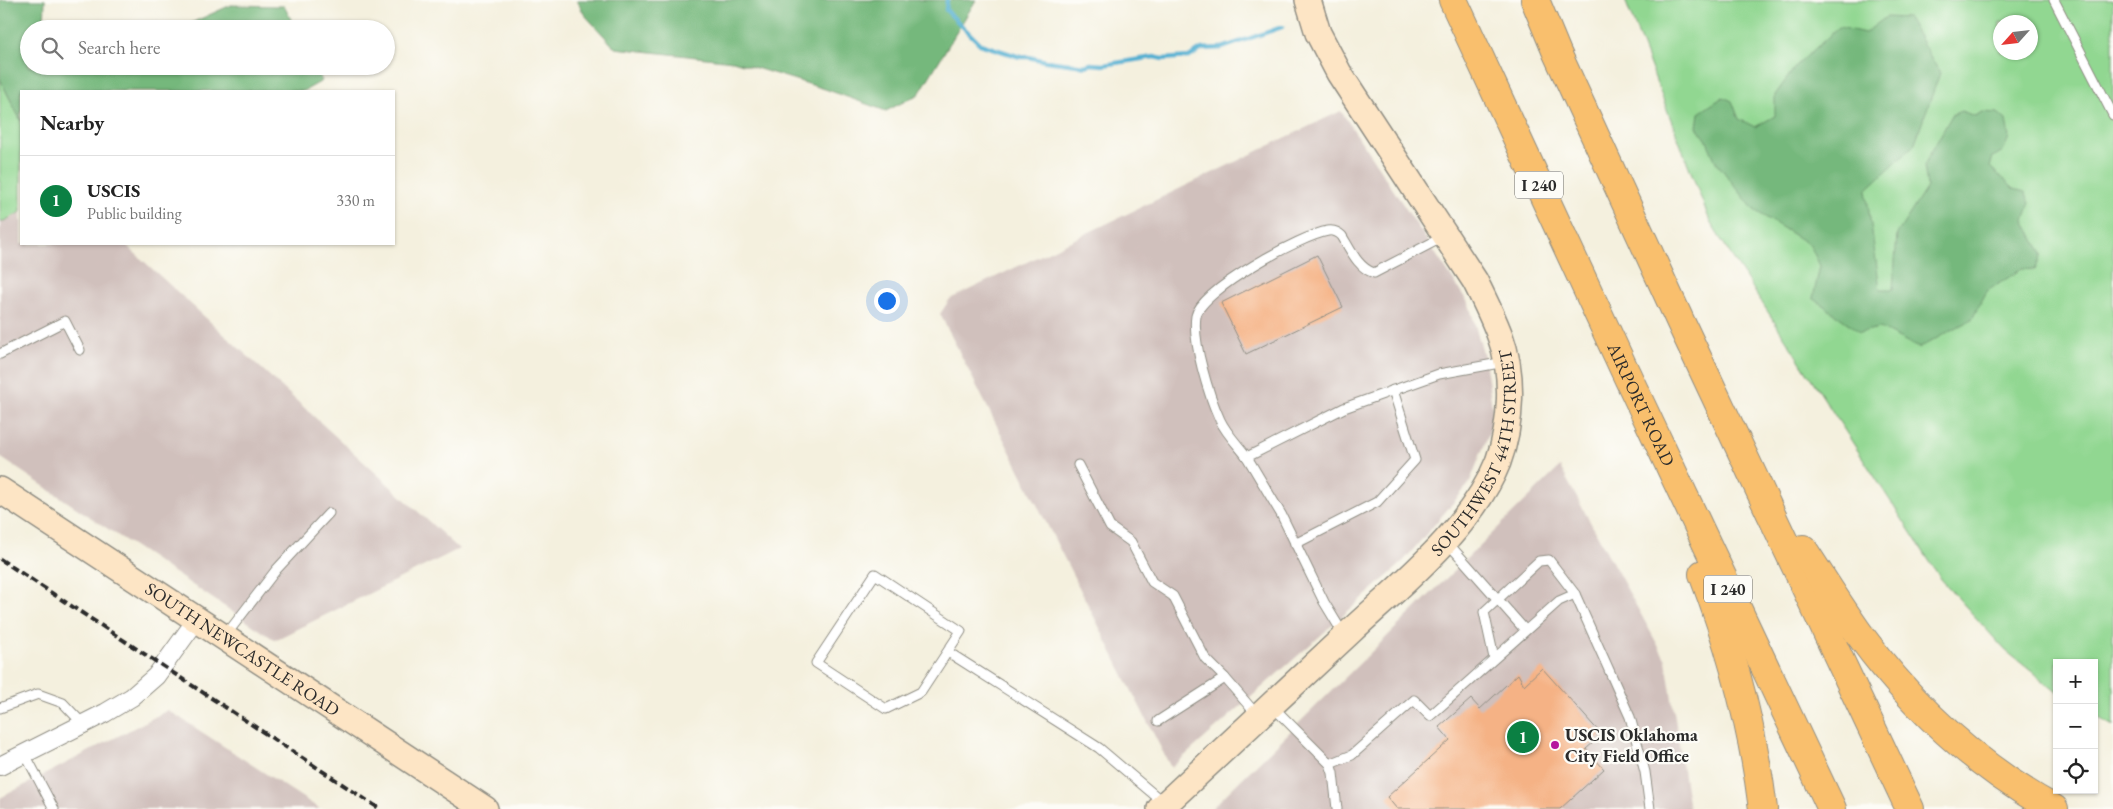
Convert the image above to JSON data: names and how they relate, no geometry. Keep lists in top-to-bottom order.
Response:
{
  "streets": {
    "highway": ["I 240", "AIRPORT ROAD"],
    "street": ["SOUTHWEST 44TH STREET", "SOUTH NEWCASTLE ROAD"]
  },
  "places": ["USCIS Oklahoma City Field Office"],
  "north": "bottom left",
  "page": {
    "search": "Search here",
    "heading": "Nearby",
    "list": [
      {
        "mark": "1",
        "name": "USCIS",
        "note": "Public building",
        "value": "330 m"
      }
    ],
    "map_buttons": ["+", "−"],
    "pins": "1"
  }
}
